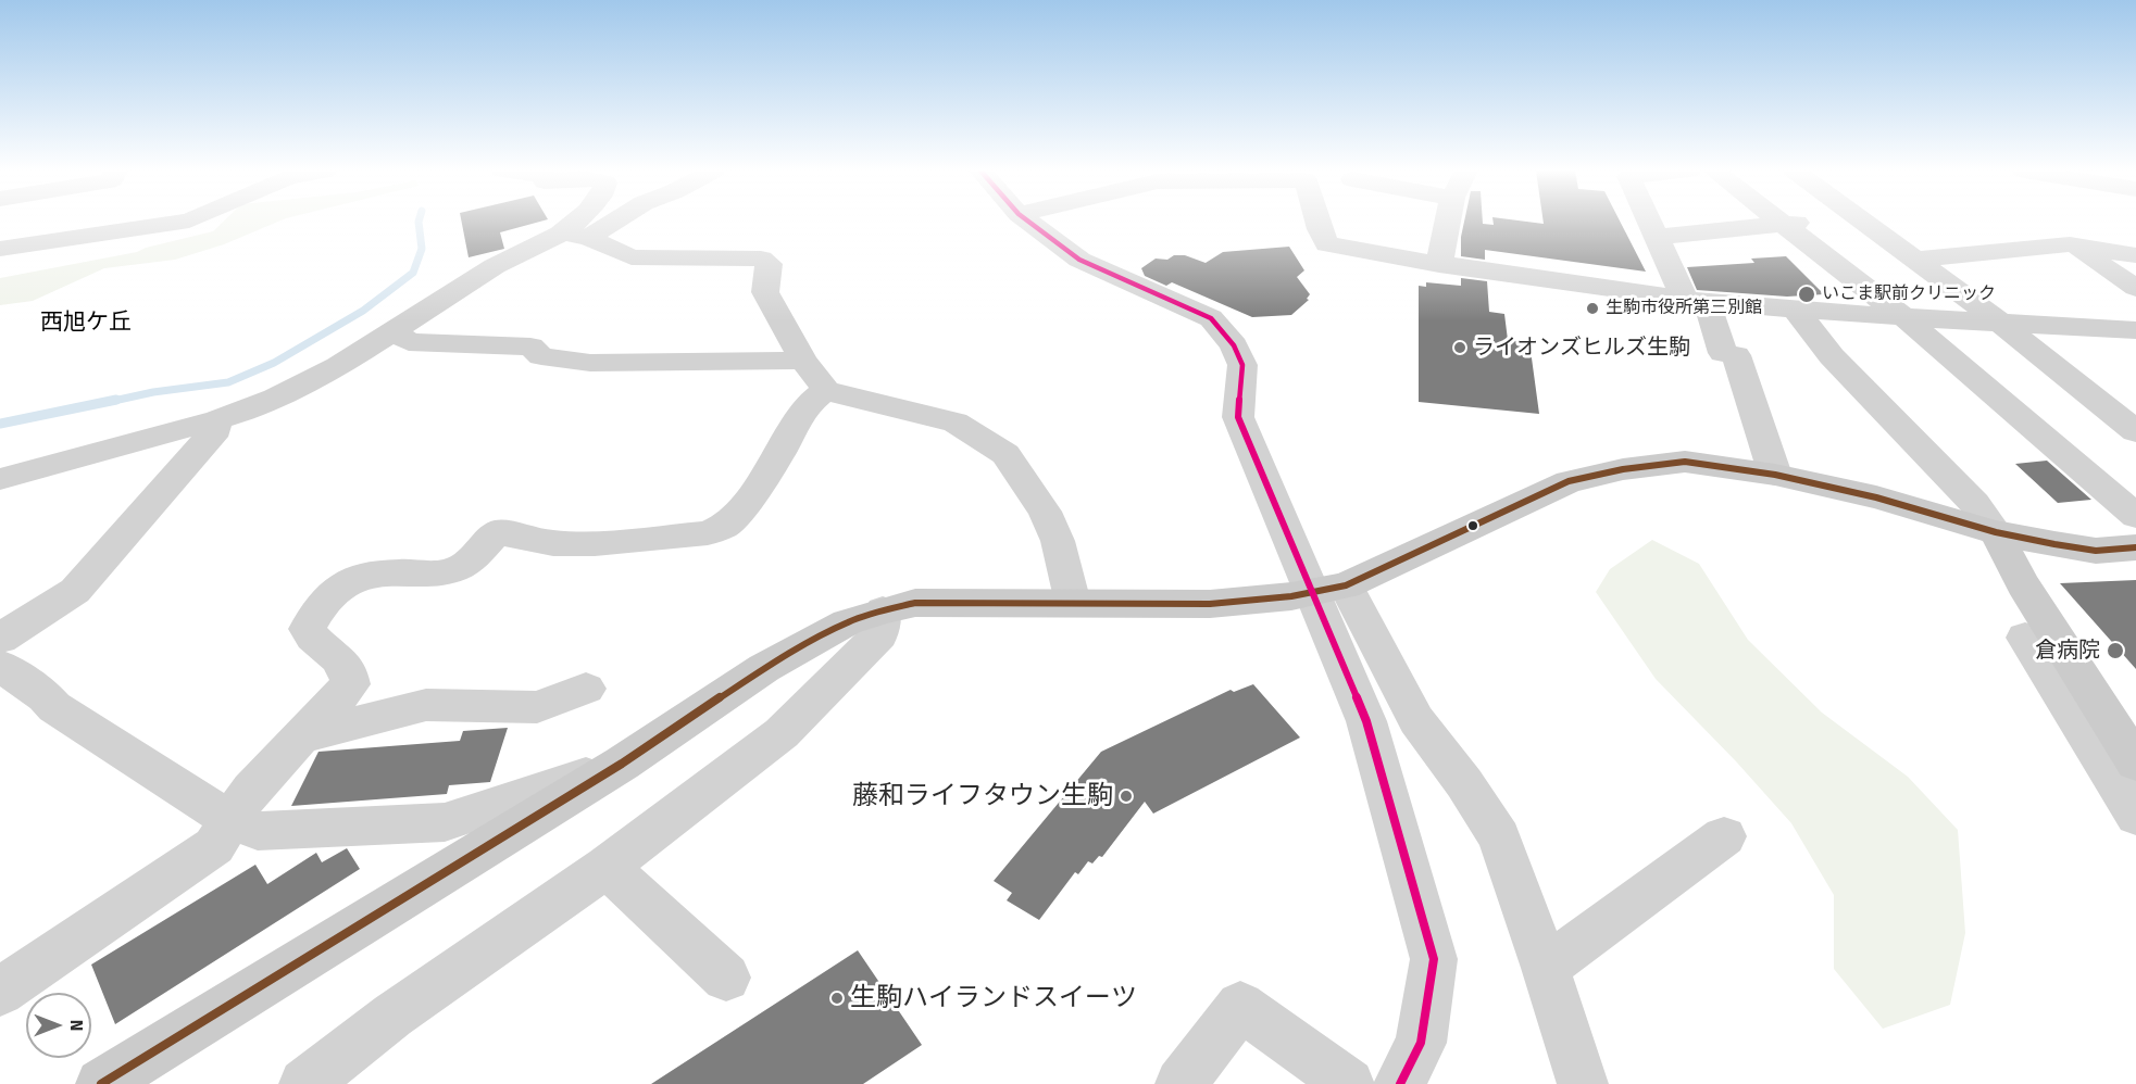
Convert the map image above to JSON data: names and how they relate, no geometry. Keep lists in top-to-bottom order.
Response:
{
  "districts": ["西旭ケ丘"],
  "places": [
    "いこま駅前クリニック",
    "生駒市役所第三別館",
    "ライオンズヒルズ生駒",
    "倉病院",
    "藤和ライフタウン生駒",
    "生駒ハイランドスイーツ"
  ],
  "north": "right"
}
